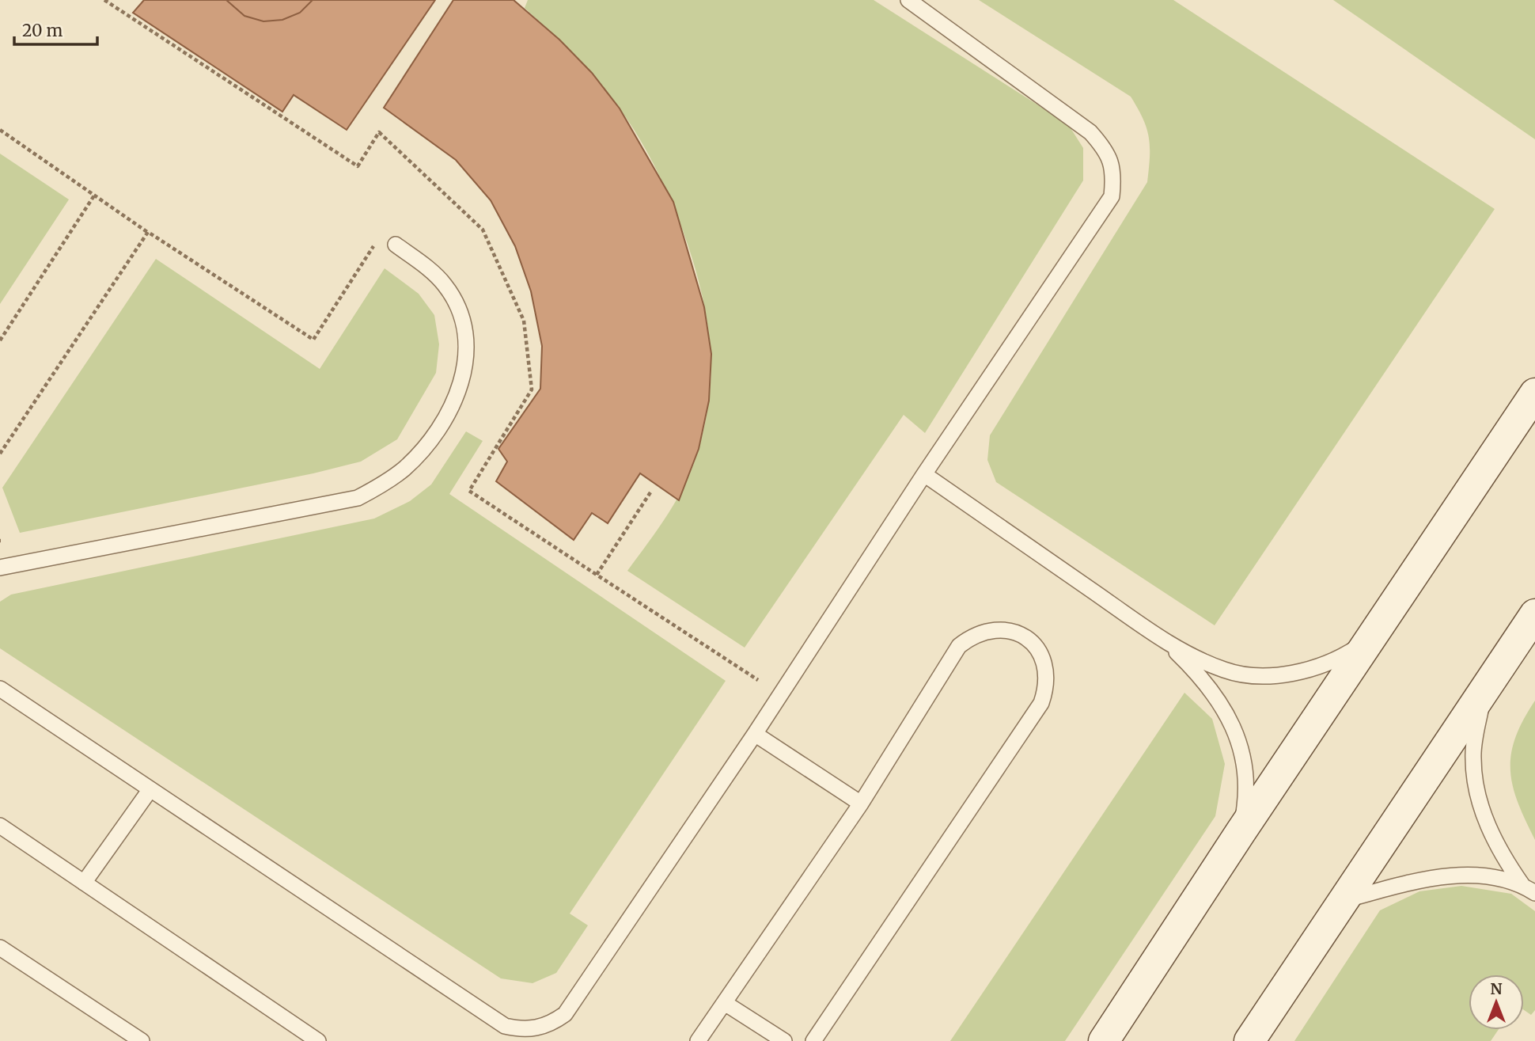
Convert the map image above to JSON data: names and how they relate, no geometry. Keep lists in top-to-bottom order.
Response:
{
  "scale_bar": "20 m",
  "north": "top"
}
